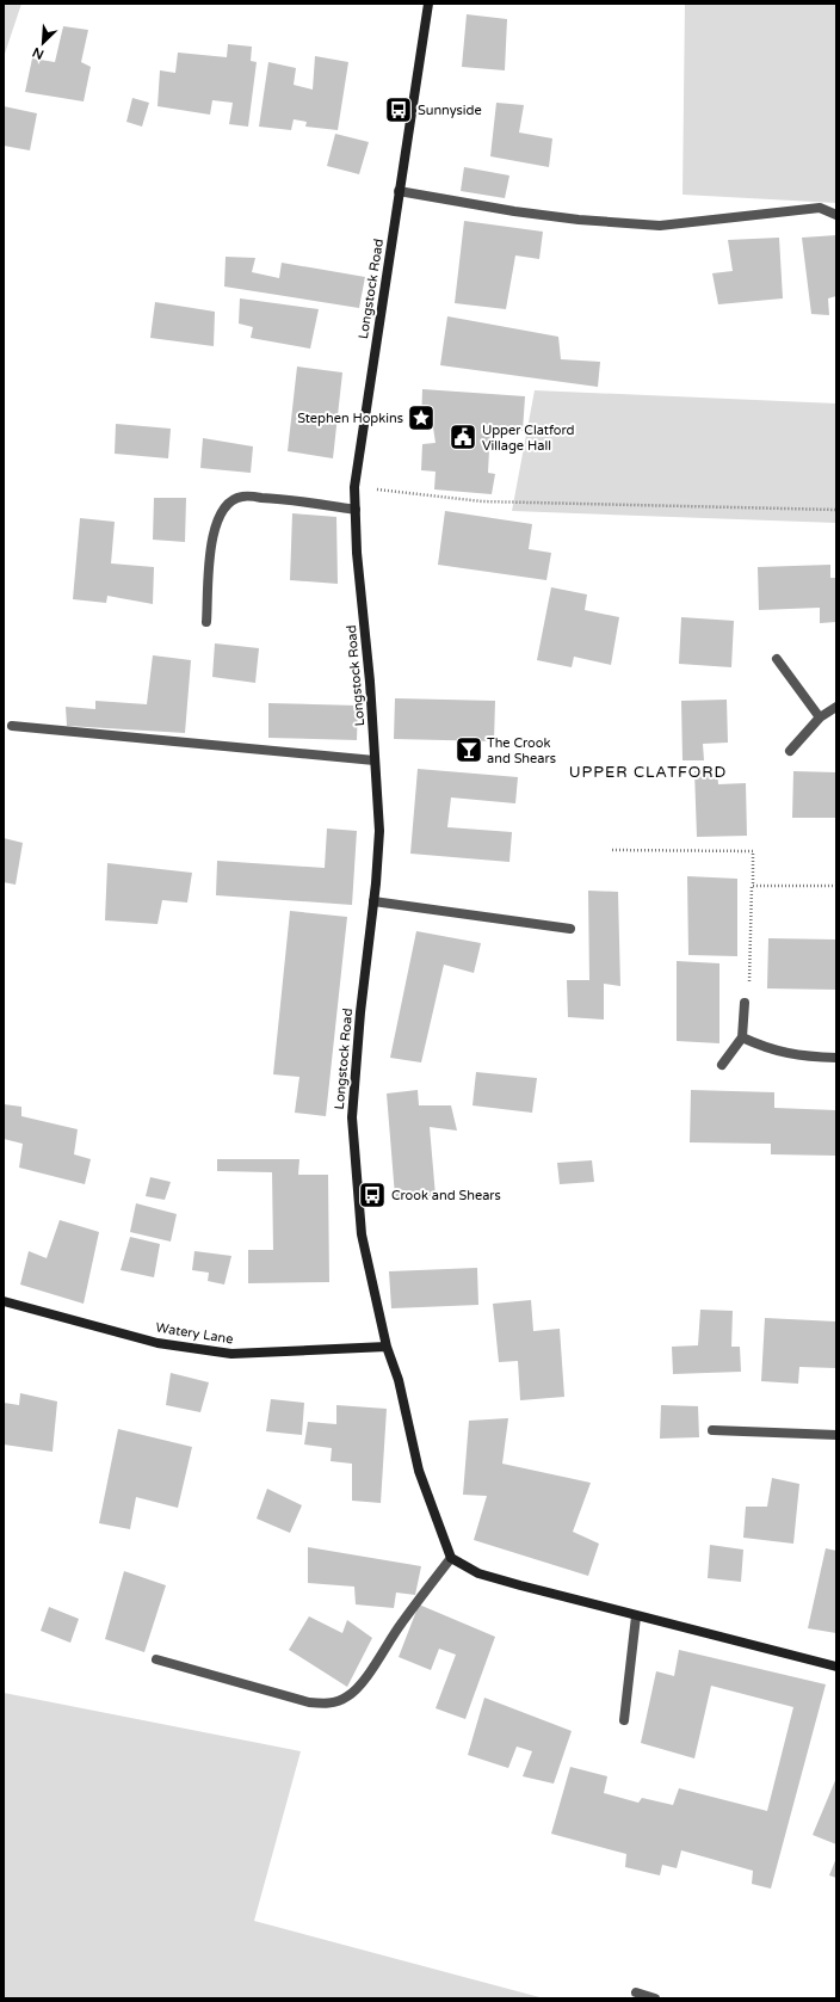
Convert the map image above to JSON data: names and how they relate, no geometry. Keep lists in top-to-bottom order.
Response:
{
  "streets": {
    "street": ["Longstock Road", "Watery Lane"]
  },
  "crossings": [
    ["Longstock Road", "Watery Lane"]
  ],
  "districts": ["UPPER CLATFORD"],
  "places": {
    "bus stop": ["Sunnyside", "Crook and Shears"],
    "place": ["Stephen Hopkins"],
    "public building": ["Upper Clatford Village Hall"],
    "bar": ["The Crook and Shears"]
  },
  "north": "bottom left"
}
